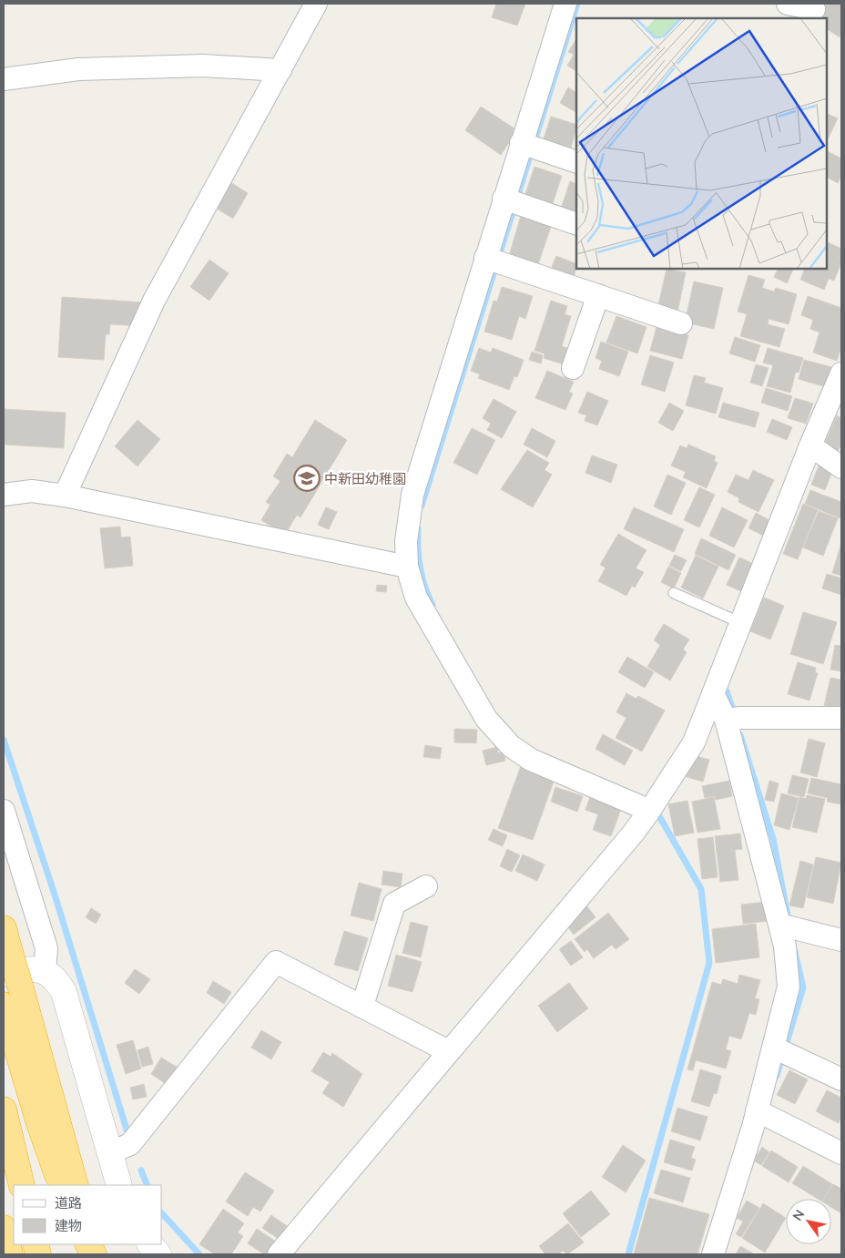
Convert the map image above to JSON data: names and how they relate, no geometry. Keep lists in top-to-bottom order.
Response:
{
  "places": {
    "school or university": ["中新田幼稚園"]
  },
  "legend": ["道路", "建物"],
  "north": "top left"
}
